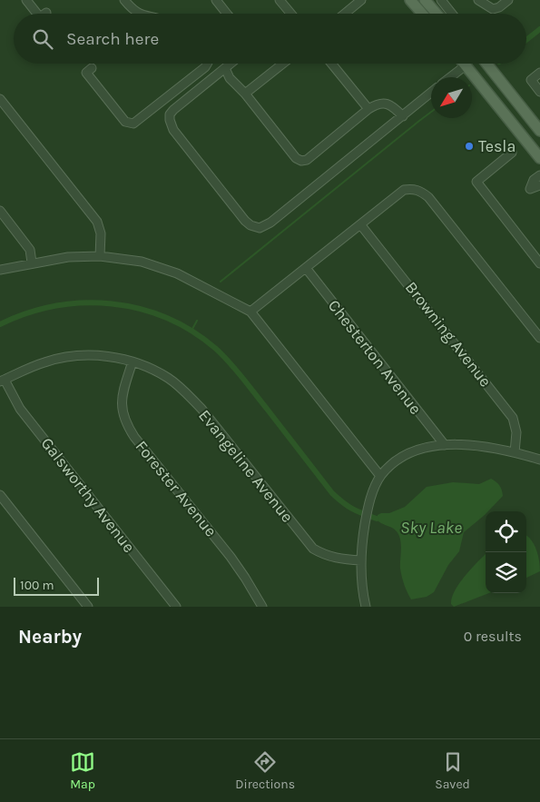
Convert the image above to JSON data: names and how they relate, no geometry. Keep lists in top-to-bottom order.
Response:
{
  "streets": {
    "street": [
      "Browning Avenue",
      "Chesterton Avenue",
      "Evangeline Avenue",
      "Forester Avenue",
      "Galsworthy Avenue"
    ]
  },
  "crossings": [
    ["Evangeline Avenue", "Forester Avenue"],
    ["Evangeline Avenue", "Galsworthy Avenue"]
  ],
  "water": ["Sky Lake"],
  "places": ["Tesla"],
  "scale_bar": "100 m",
  "north": "bottom left",
  "page": {
    "search": "Search here",
    "scale": "100 m",
    "heading": ["Nearby", "0 results"],
    "nav": ["Map", "Directions", "Saved"]
  }
}
